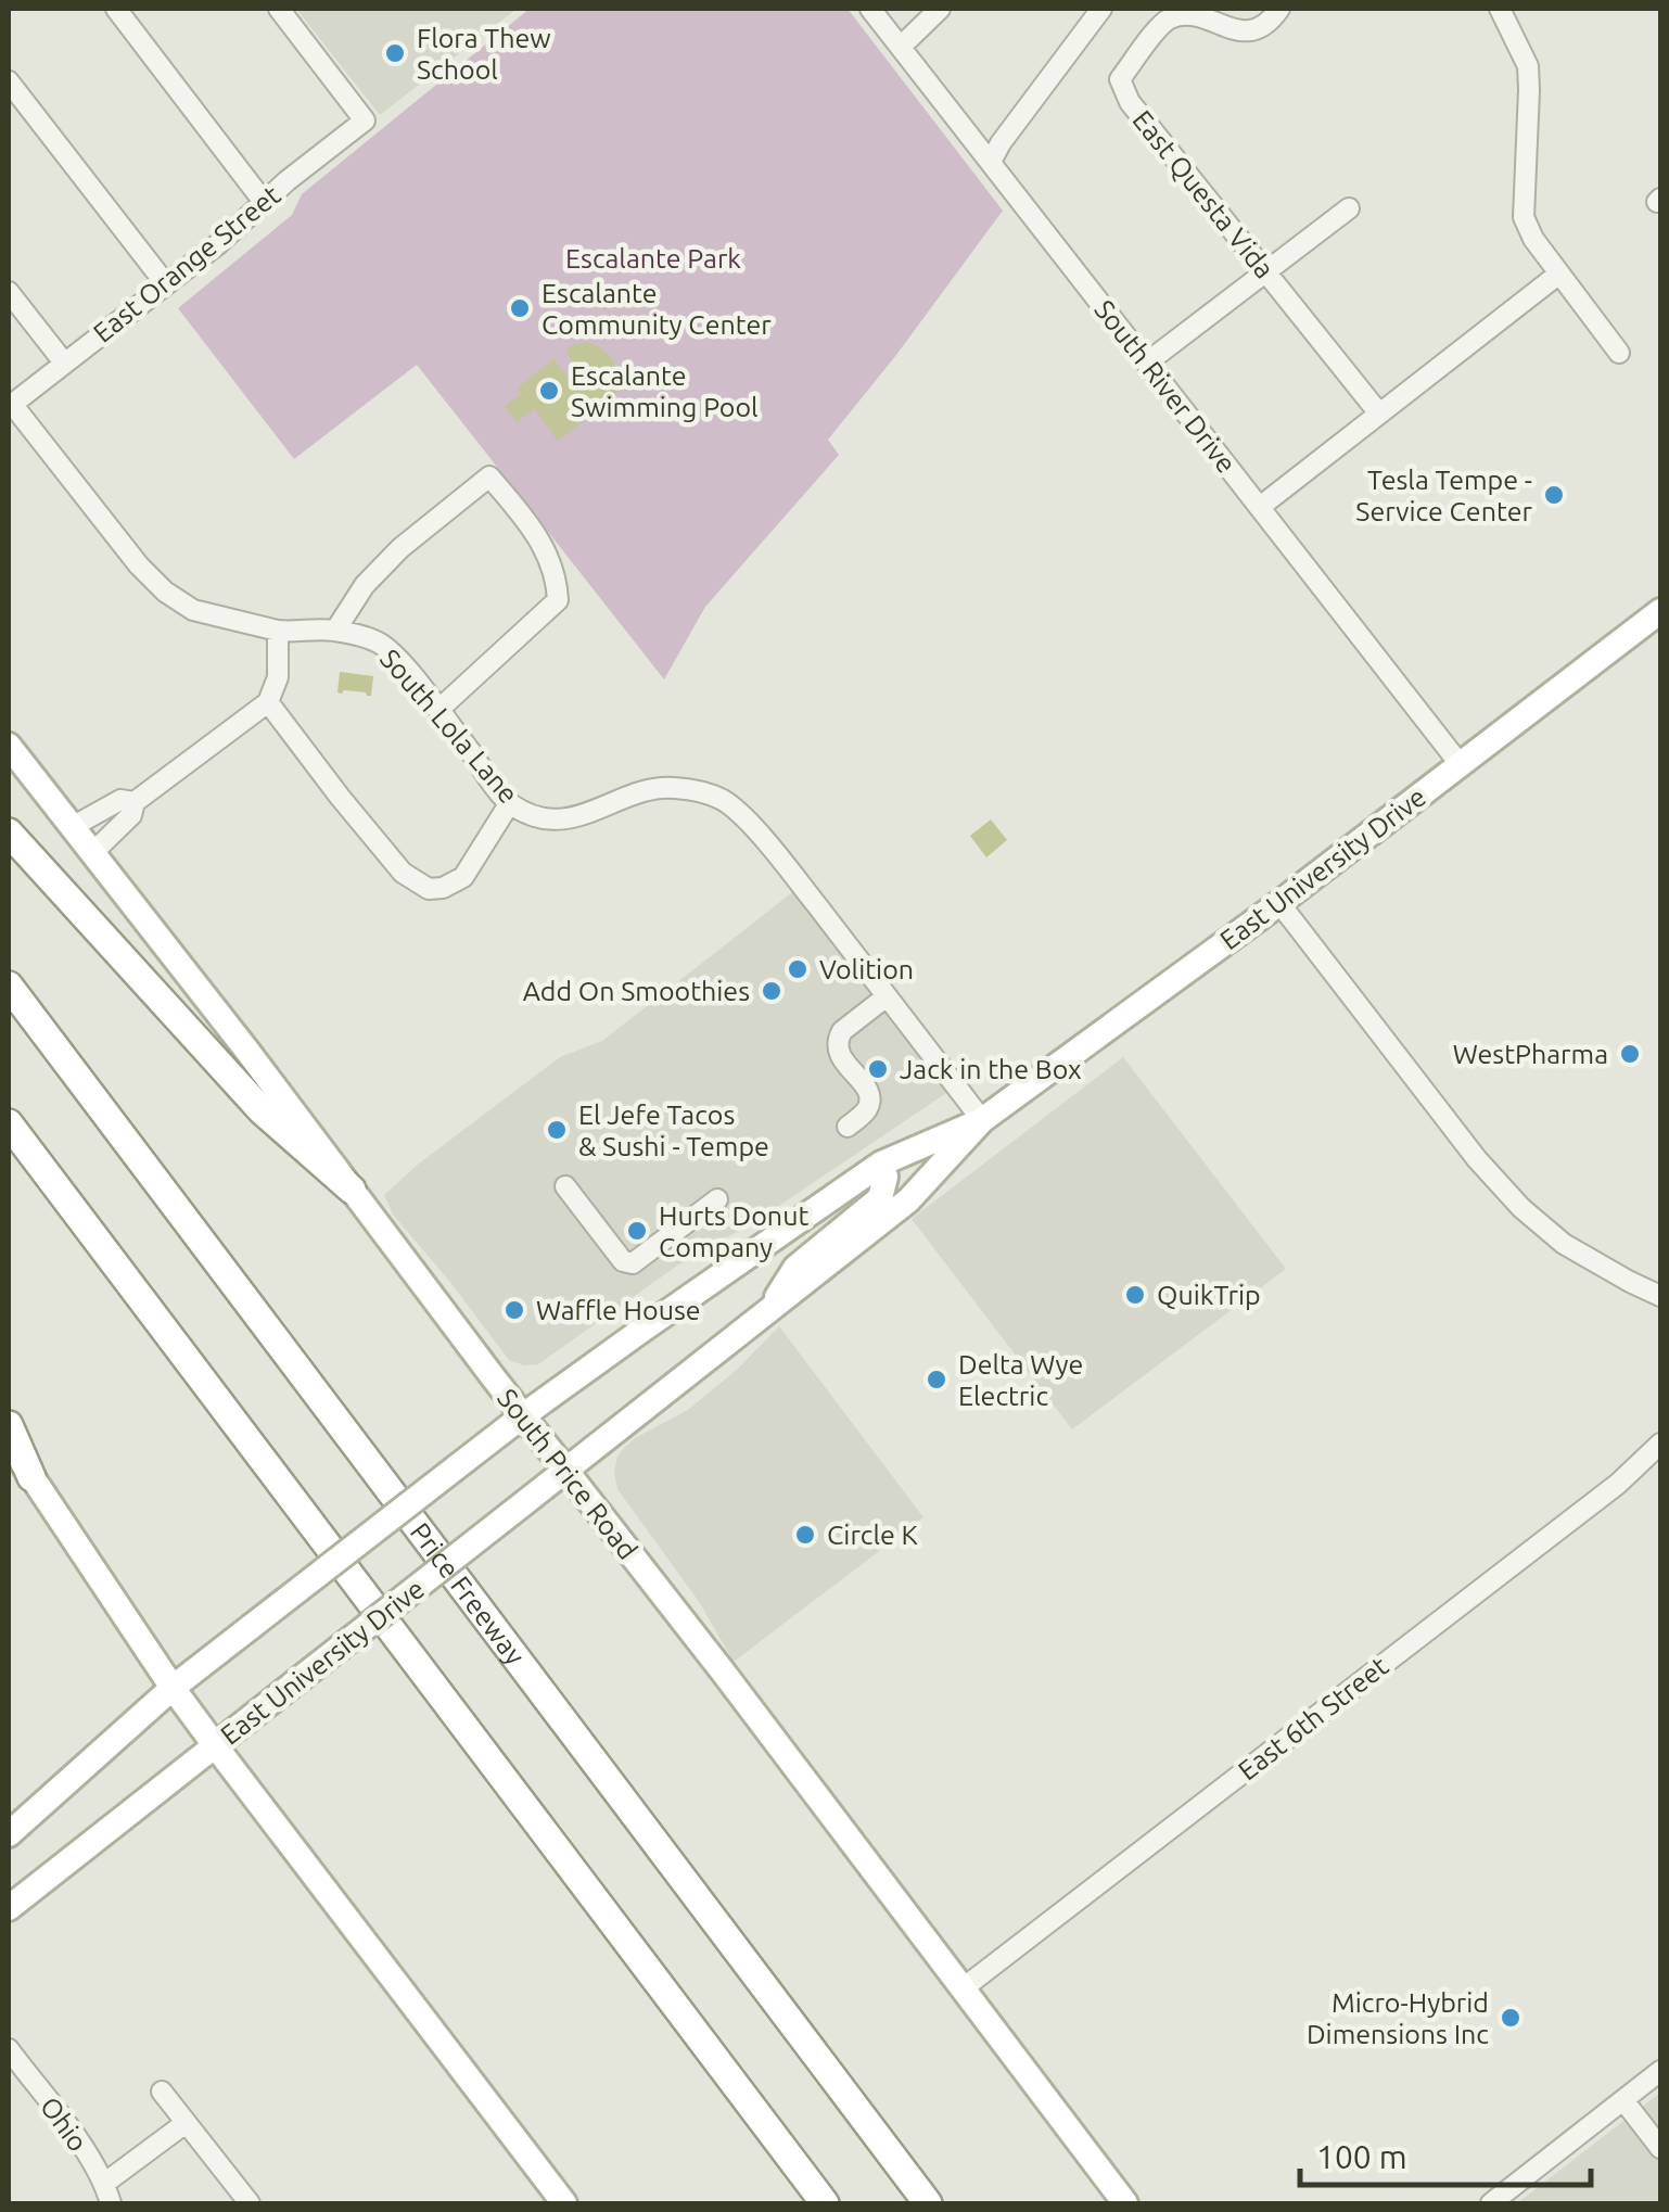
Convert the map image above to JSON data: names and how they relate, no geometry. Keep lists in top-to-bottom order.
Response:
{
  "streets": {
    "highway": ["Price Freeway"],
    "main road": ["East University Drive", "South Price Road"],
    "street": [
      "East Questa Vida",
      "East Orange Street",
      "South River Drive",
      "South Lola Lane",
      "East 6th Street",
      "Ohio"
    ]
  },
  "crossings": [
    ["East Orange Street", "South Lola Lane"],
    ["South River Drive", "East University Drive"],
    ["South Lola Lane", "East University Drive"],
    ["East University Drive", "South Price Road"],
    ["South Price Road", "East 6th Street"]
  ],
  "parks": ["Escalante Park"],
  "places": [
    "Flora Thew School",
    "Escalante Community Center",
    "Escalante Swimming Pool",
    "Tesla Tempe - Service Center",
    "Volition",
    "Add On Smoothies",
    "WestPharma",
    "Jack in the Box",
    "El Jefe Tacos & Sushi - Tempe",
    "Hurts Donut Company",
    "QuikTrip",
    "Waffle House",
    "Delta Wye Electric",
    "Circle K",
    "Micro-Hybrid Dimensions Inc"
  ],
  "scale_bar": "100 m"
}
